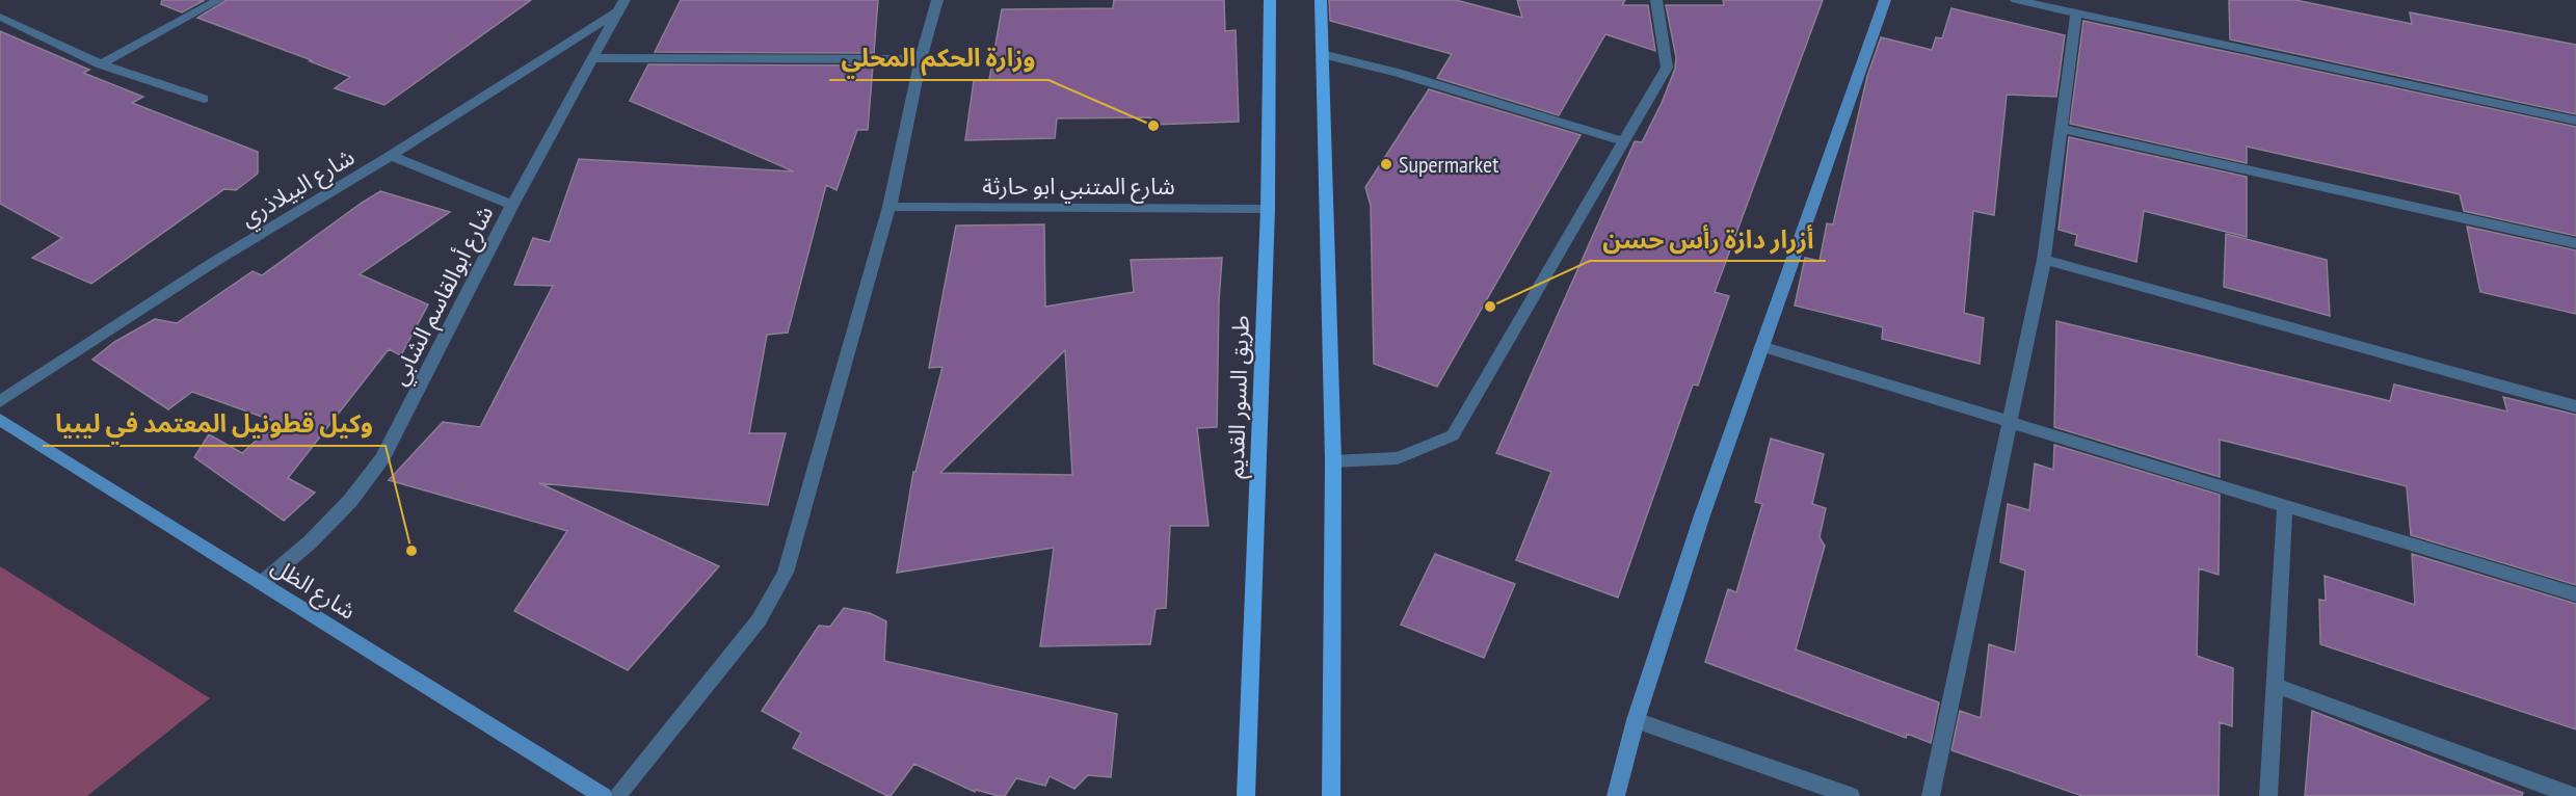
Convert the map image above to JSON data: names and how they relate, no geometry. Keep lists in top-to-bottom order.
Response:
{
  "streets": {
    "main road": ["طريق السور القديم"],
    "street": [
      "شارع المتنبي ابو حارثة",
      "شارع البيلاذري",
      "شارع أبوالقاسم الشابي",
      "شارع الظل"
    ]
  },
  "crossings": [
    ["شارع المتنبي ابو حارثة", "طريق السور القديم"],
    ["شارع البيلاذري", "شارع أبوالقاسم الشابي"],
    ["شارع أبوالقاسم الشابي", "شارع الظل"]
  ],
  "places": [
    "وزارة الحكم المحلي",
    "Supermarket",
    "أزرار دازة رأس حسن",
    "وكيل قطونيل المعتمد في ليبيا"
  ]
}
